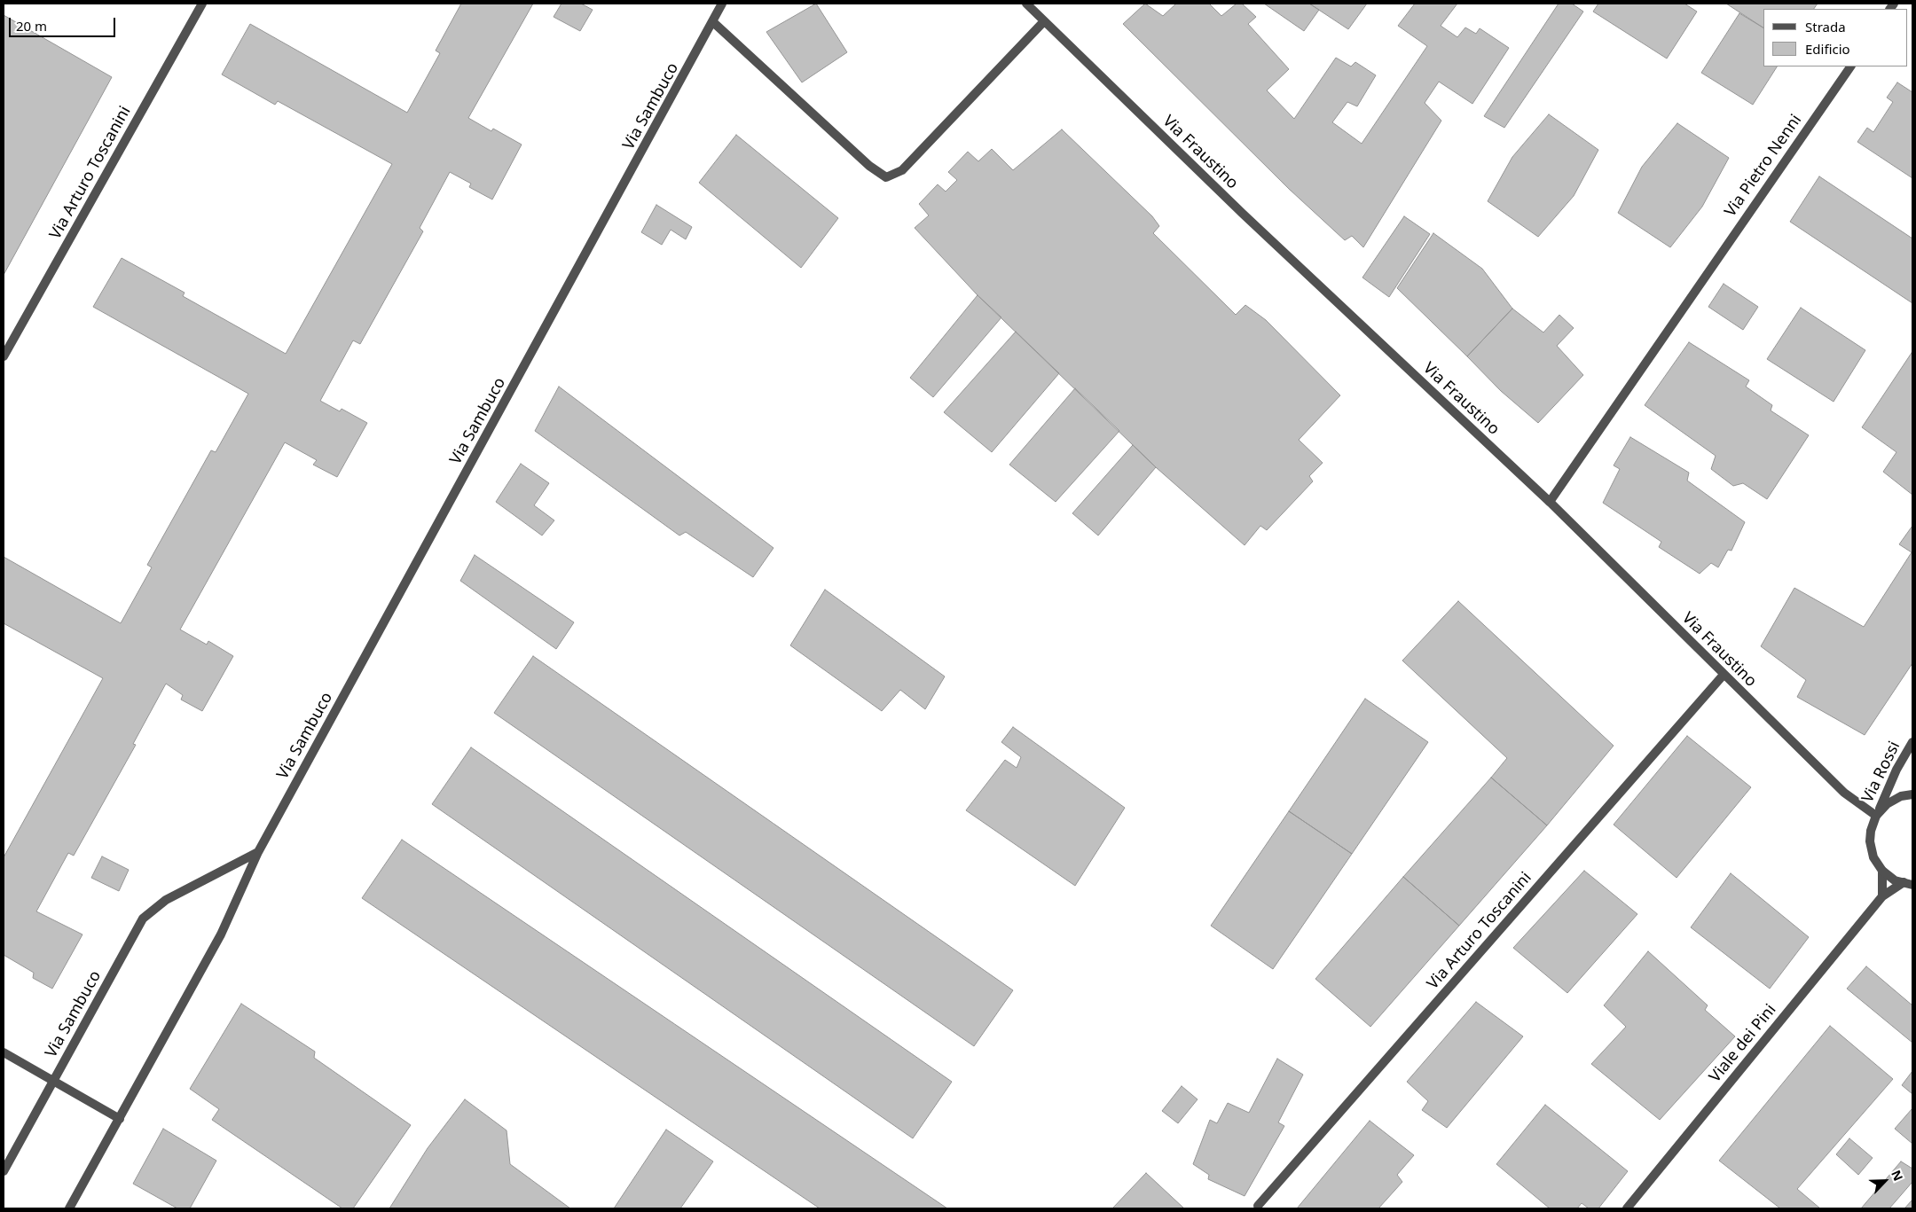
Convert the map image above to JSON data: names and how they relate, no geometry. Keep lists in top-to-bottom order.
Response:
{
  "streets": {
    "street": [
      "Via Sambuco",
      "Via Fraustino",
      "Via Pietro Nenni",
      "Via Arturo Toscanini",
      "Via Rossi",
      "Viale dei Pini"
    ]
  },
  "crossings": [
    ["Via Fraustino", "Via Pietro Nenni"],
    ["Via Fraustino", "Via Arturo Toscanini"],
    ["Via Fraustino", "Via Rossi"]
  ],
  "legend": ["Strada", "Edificio"],
  "scale_bar": "20 m",
  "north": "top right"
}
